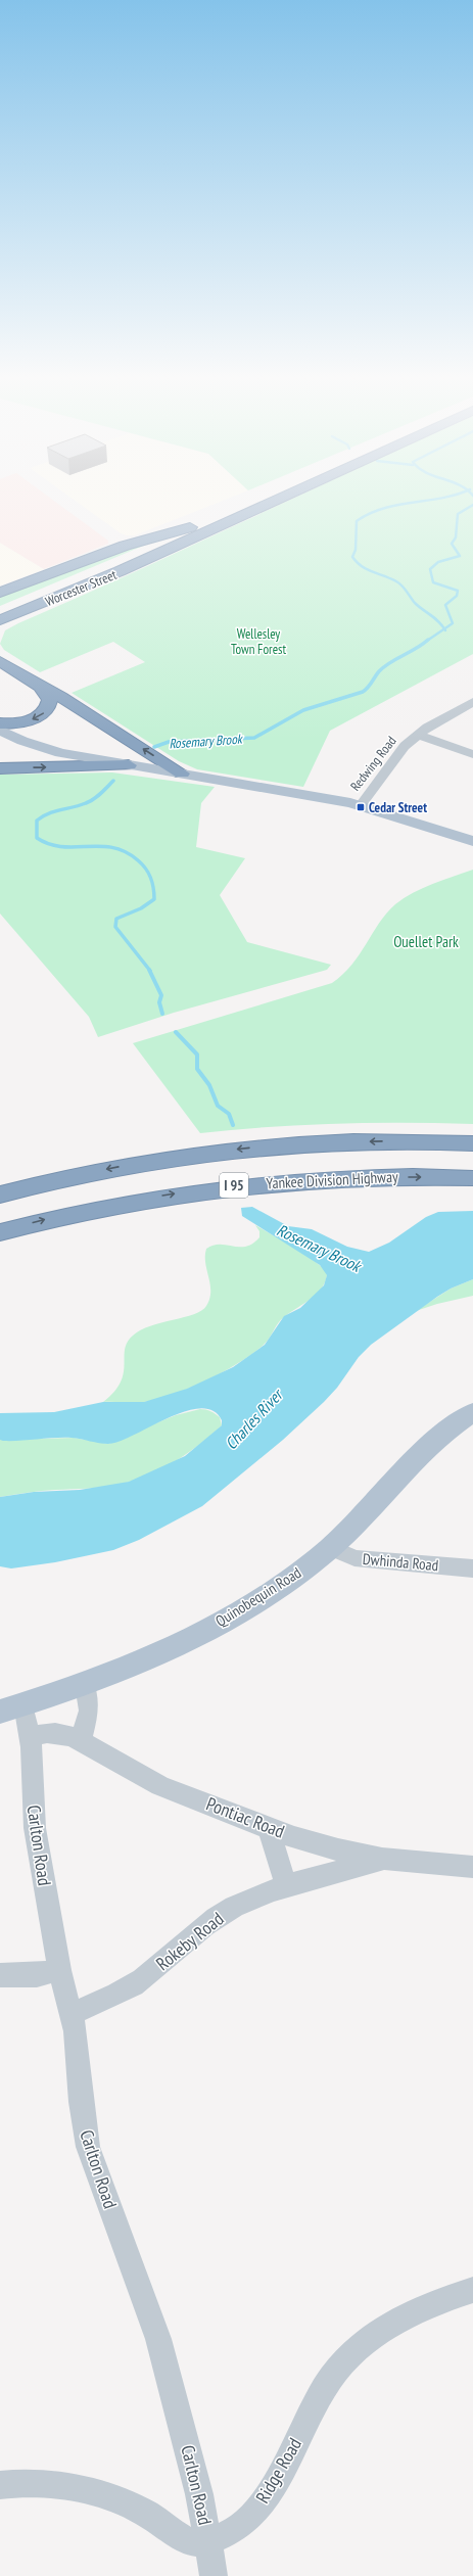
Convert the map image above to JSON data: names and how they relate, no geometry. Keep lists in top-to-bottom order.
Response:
{
  "streets": {
    "highway": ["Worcester Street", "Yankee Division Highway", "I 95"],
    "main road": ["Quinobequin Road"],
    "street": [
      "Redwing Road",
      "Dwhinda Road",
      "Pontiac Road",
      "Carlton Road",
      "Rokeby Road",
      "Ridge Road"
    ]
  },
  "crossings": [
    ["Dwhinda Road", "Quinobequin Road"],
    ["Quinobequin Road", "Carlton Road"],
    ["Pontiac Road", "Carlton Road"],
    ["Pontiac Road", "Rokeby Road"],
    ["Carlton Road", "Rokeby Road"],
    ["Carlton Road", "Ridge Road"]
  ],
  "water": ["Rosemary Brook", "Charles River"],
  "parks": ["Wellesley Town Forest", "Ouellet Park"],
  "places": {
    "transit": ["Cedar Street"]
  }
}
